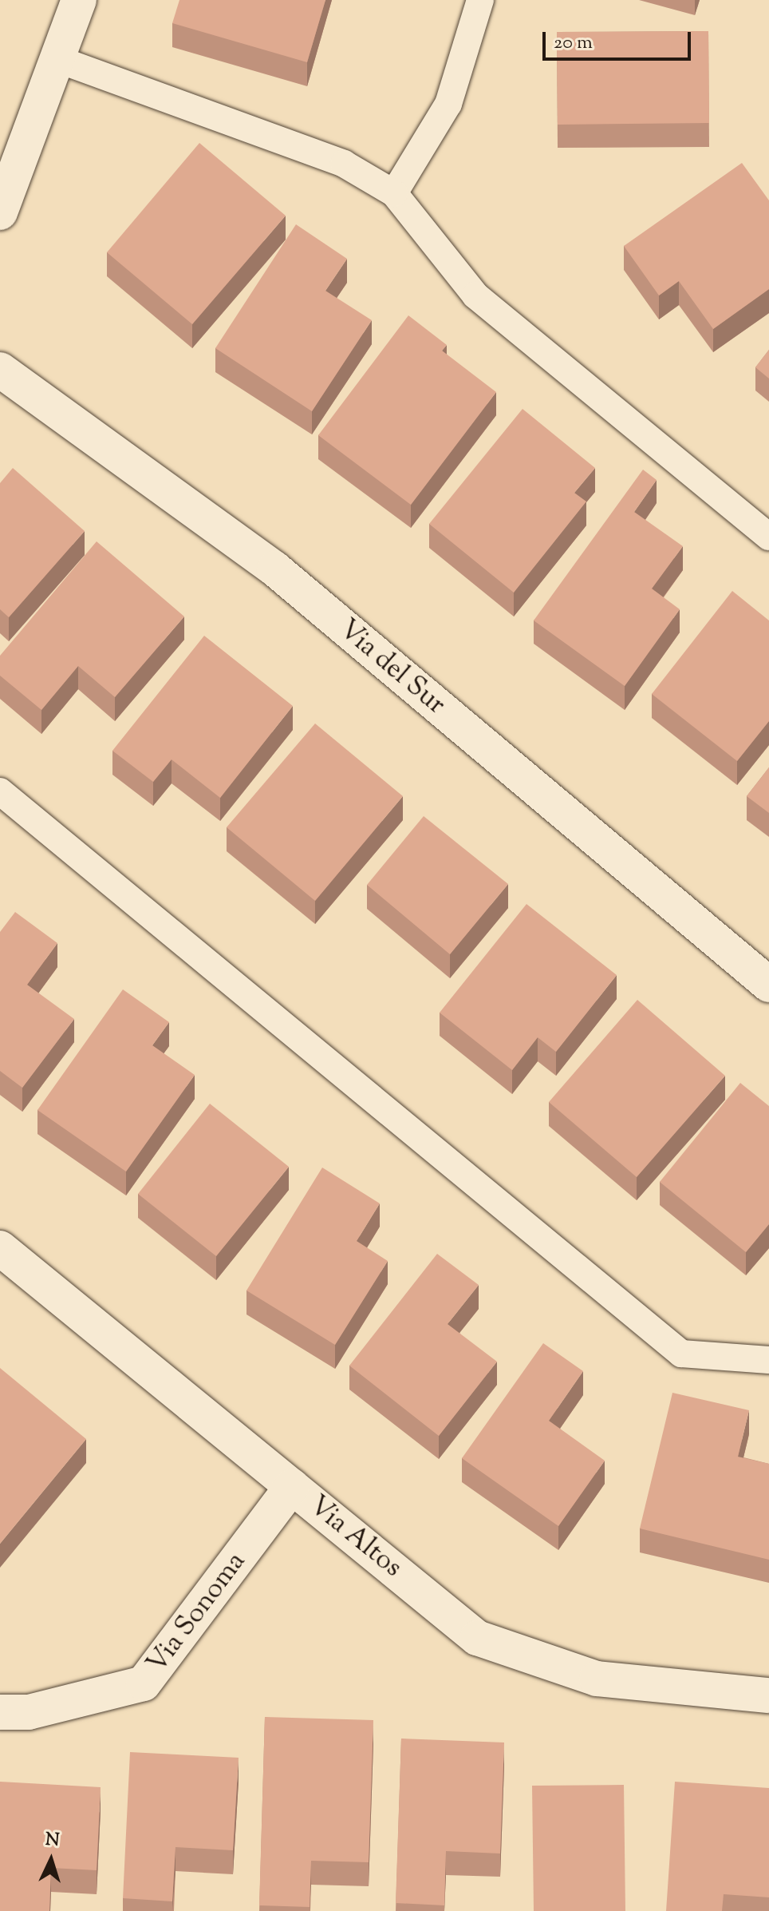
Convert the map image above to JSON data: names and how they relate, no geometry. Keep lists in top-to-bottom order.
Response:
{
  "streets": {
    "street": ["Via del Sur", "Via Altos", "Via Sonoma"]
  },
  "crossings": [
    ["Via Altos", "Via Sonoma"]
  ],
  "scale_bar": "20 m",
  "north": "top"
}
